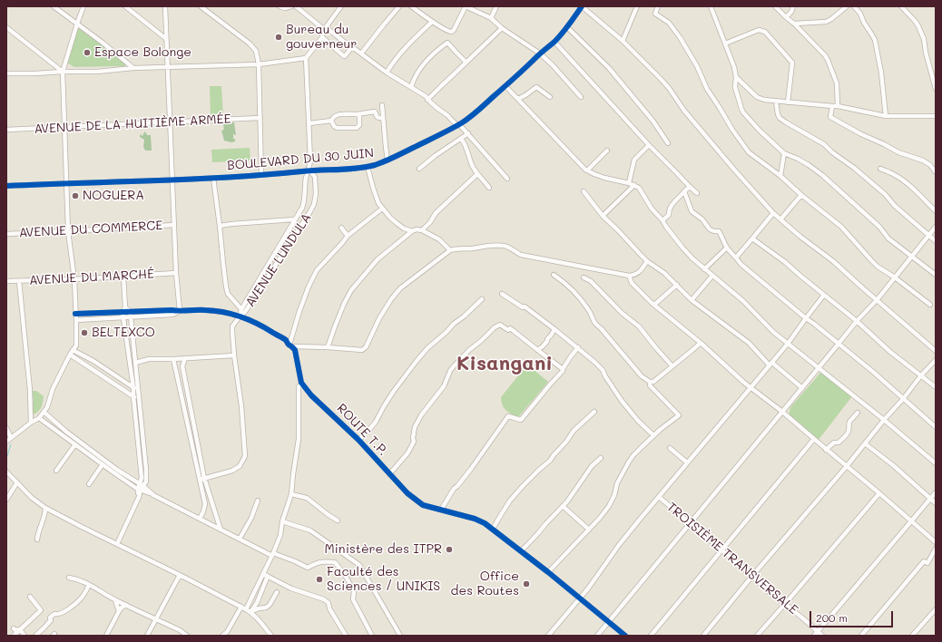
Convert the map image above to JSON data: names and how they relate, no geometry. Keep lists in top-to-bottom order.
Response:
{
  "streets": {
    "street": [
      "AVENUE DE LA HUITIÈME ARMÉE",
      "BOULEVARD DU 30 JUIN",
      "AVENUE DU COMMERCE",
      "AVENUE LUNDULA",
      "AVENUE DU MARCHÉ",
      "ROUTE T.P.",
      "TROISIÈME TRANSVERSALE"
    ]
  },
  "crossings": [
    ["AVENUE DE LA HUITIÈME ARMÉE", "AVENUE DU COMMERCE"],
    ["BOULEVARD DU 30 JUIN", "AVENUE DU COMMERCE"],
    ["BOULEVARD DU 30 JUIN", "AVENUE LUNDULA"],
    ["AVENUE DU COMMERCE", "AVENUE DU MARCHÉ"]
  ],
  "districts": ["Kisangani"],
  "places": [
    "Bureau du gouverneur",
    "Espace Bolonge",
    "NOGUERA",
    "BELTEXCO",
    "Ministère des ITPR",
    "Faculté des Sciences / UNIKIS",
    "Office des Routes"
  ],
  "scale_bar": "200 m"
}
